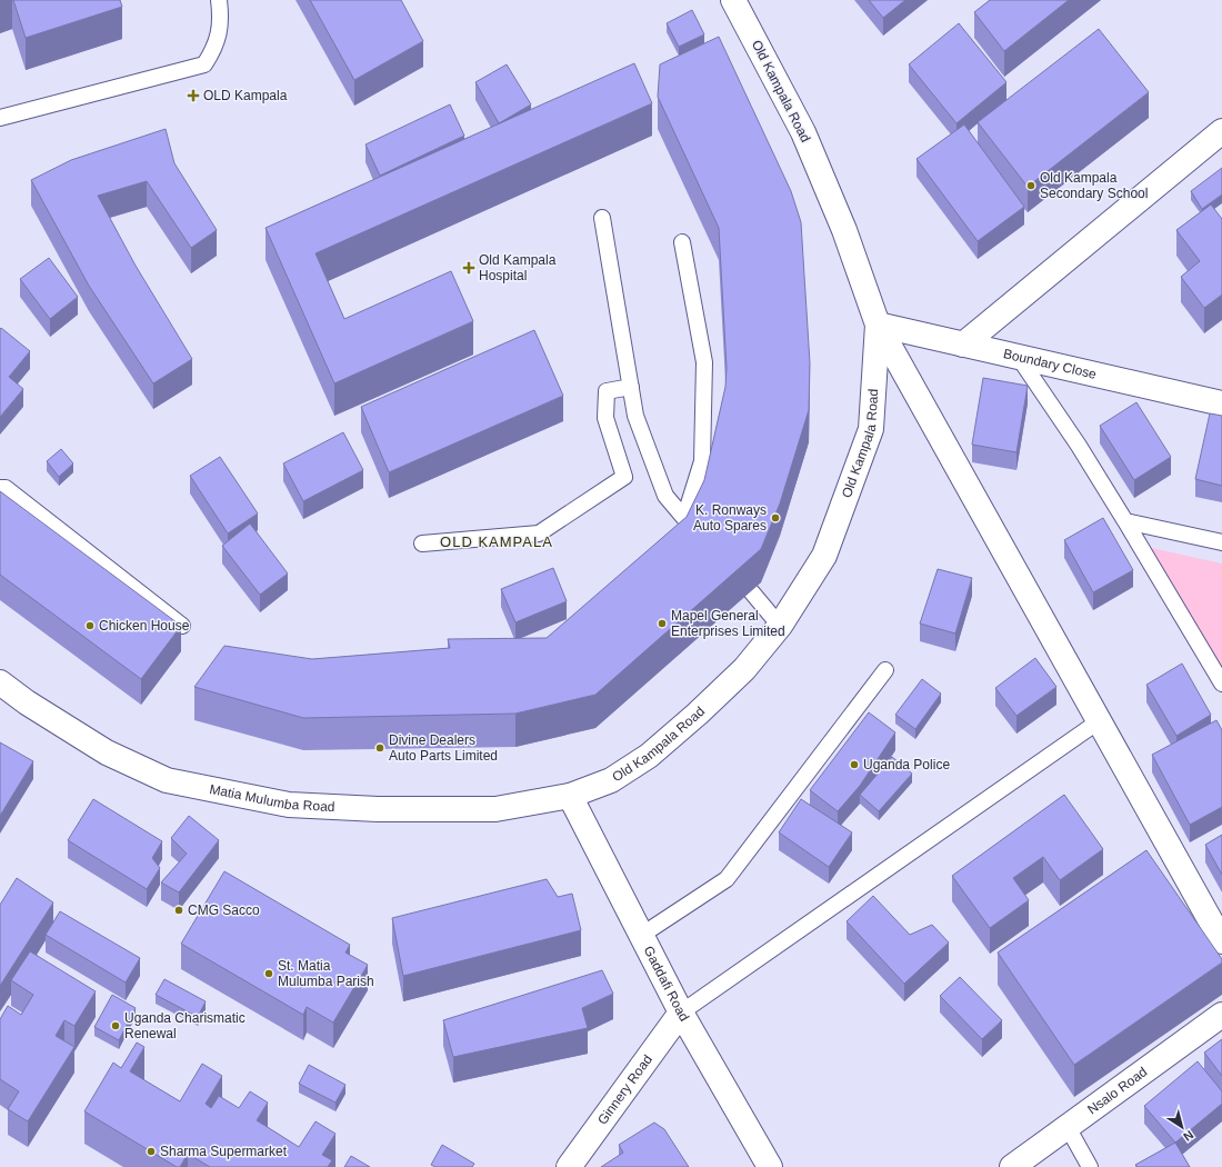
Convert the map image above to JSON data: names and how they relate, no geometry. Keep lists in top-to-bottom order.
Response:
{
  "streets": {
    "street": [
      "Old Kampala Road",
      "Boundary Close",
      "Matia Mulumba Road",
      "Gaddafi Road",
      "Ginnery Road",
      "Nsalo Road"
    ]
  },
  "crossings": [
    ["Old Kampala Road", "Boundary Close"],
    ["Old Kampala Road", "Matia Mulumba Road"],
    ["Old Kampala Road", "Gaddafi Road"],
    ["Matia Mulumba Road", "Gaddafi Road"],
    ["Gaddafi Road", "Ginnery Road"]
  ],
  "districts": ["OLD KAMPALA"],
  "places": {
    "health": ["OLD Kampala", "Old Kampala Hospital"],
    "other": [
      "Old Kampala Secondary School",
      "K. Ronways Auto Spares",
      "Mapel General Enterprises Limited",
      "Chicken House",
      "Divine Dealers Auto Parts Limited",
      "Uganda Police",
      "CMG Sacco",
      "St. Matia Mulumba Parish",
      "Uganda Charismatic Renewal",
      "Sharma Supermarket"
    ]
  },
  "north": "bottom right"
}
